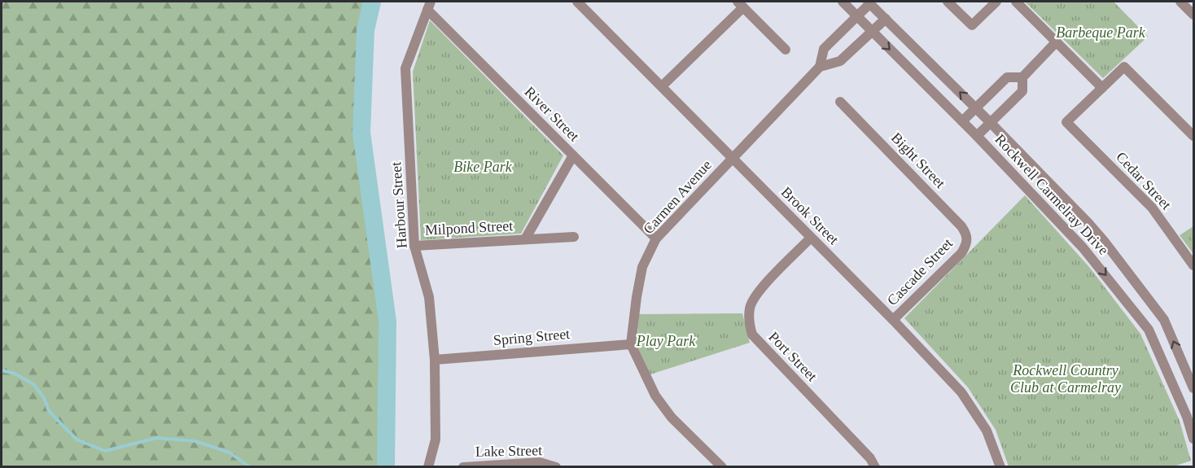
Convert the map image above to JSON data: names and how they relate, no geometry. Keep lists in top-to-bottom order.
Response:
{
  "streets": {
    "street": [
      "River Street",
      "Bight Street",
      "Cedar Street",
      "Rockwell Carmelray Drive",
      "Carmen Avenue",
      "Harbour Street",
      "Brook Street",
      "Milpond Street",
      "Cascade Street",
      "Spring Street",
      "Port Street",
      "Lake Street"
    ]
  },
  "crossings": [
    ["River Street", "Carmen Avenue"],
    ["River Street", "Harbour Street"],
    ["River Street", "Milpond Street"],
    ["Bight Street", "Cascade Street"],
    ["Rockwell Carmelray Drive", "Carmen Avenue"],
    ["Carmen Avenue", "Brook Street"],
    ["Carmen Avenue", "Spring Street"],
    ["Harbour Street", "Milpond Street"],
    ["Harbour Street", "Spring Street"],
    ["Brook Street", "Cascade Street"],
    ["Brook Street", "Port Street"]
  ],
  "parks": [
    "Barbeque Park",
    "Bike Park",
    "Play Park",
    "Rockwell Country Club at Carmelray"
  ]
}
